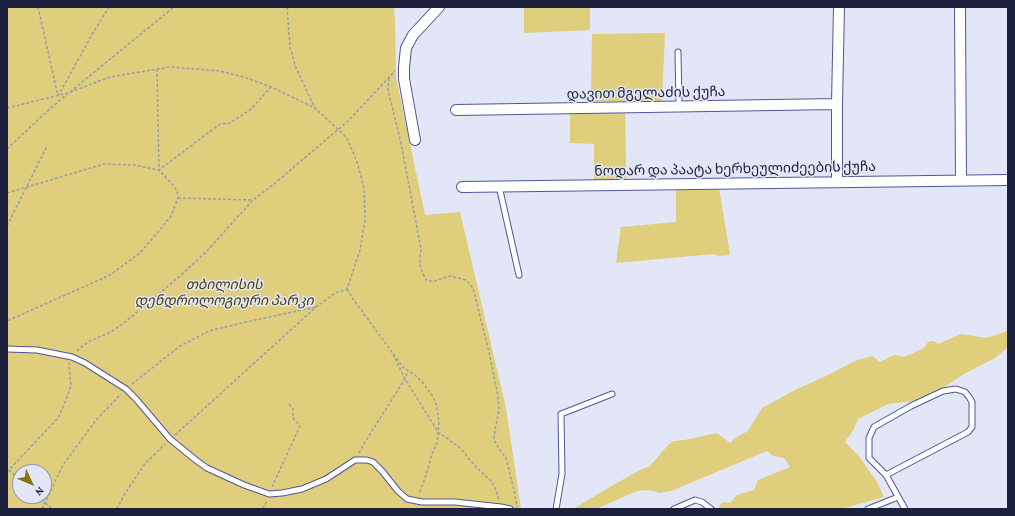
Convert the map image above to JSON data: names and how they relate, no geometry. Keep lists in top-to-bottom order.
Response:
{
  "streets": {
    "street": ["დავით მგელაძის ქუჩა", "ნოდარ და პაატა ხერხეულიძეების ქუჩა"]
  },
  "parks": ["თბილისის დენდროლოგიური პარკი"],
  "north": "bottom right"
}
